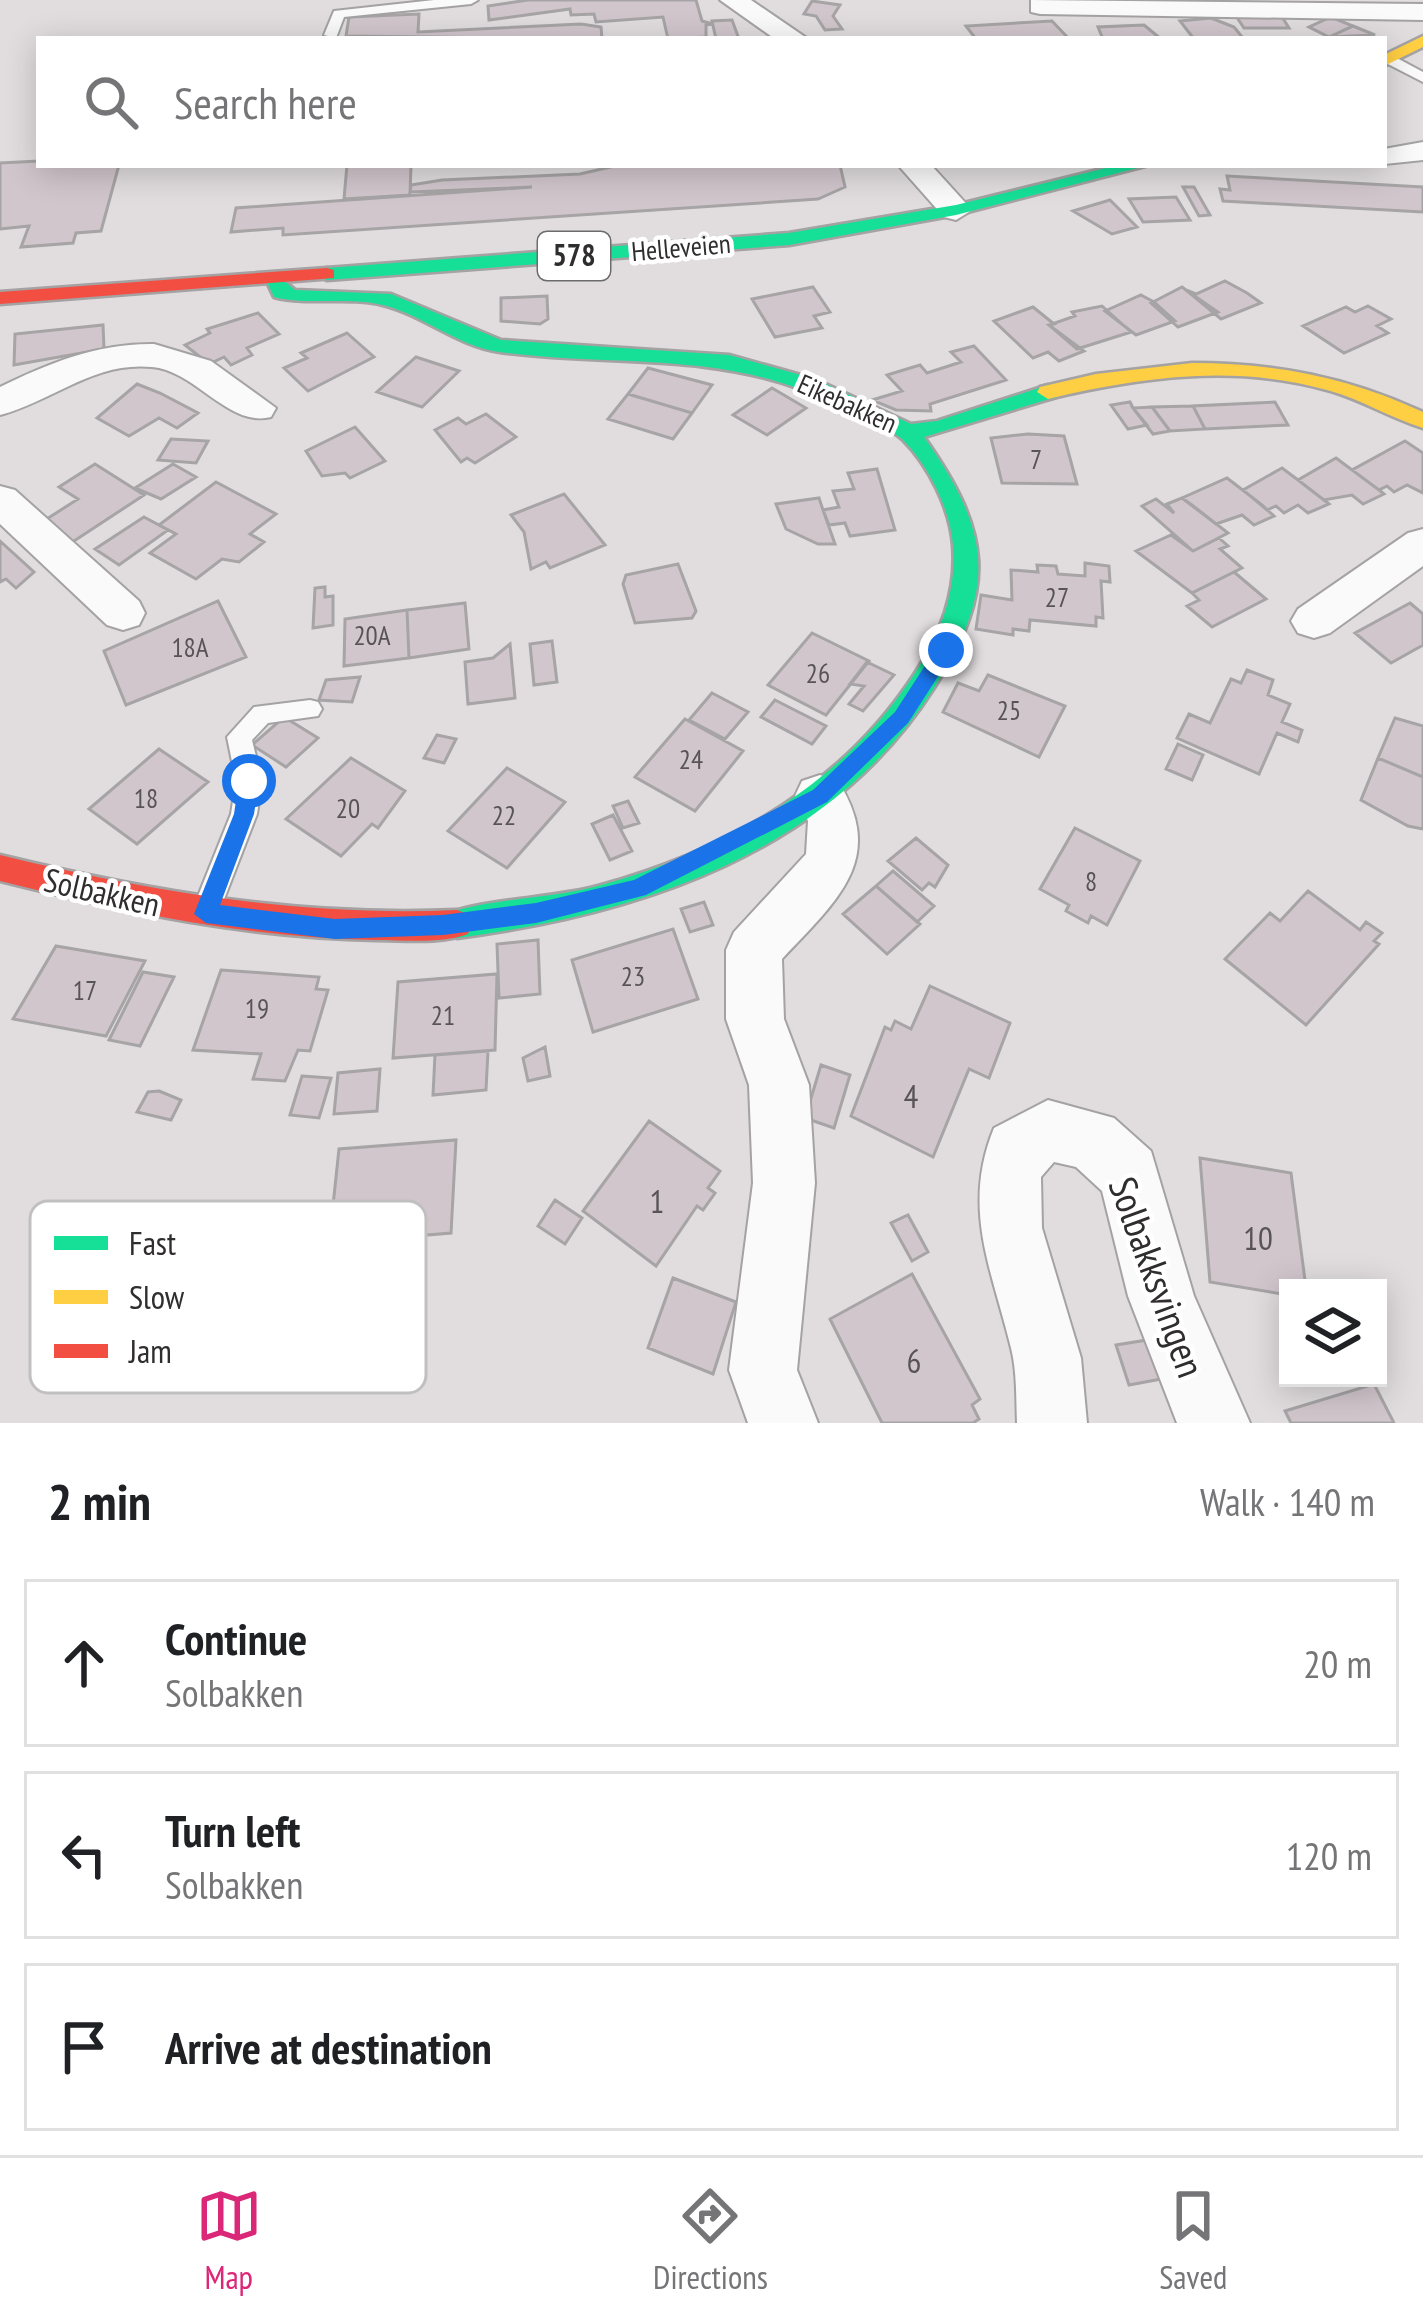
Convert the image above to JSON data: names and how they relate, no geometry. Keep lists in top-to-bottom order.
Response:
{
  "streets": {
    "street": [
      "Helleveien",
      "578",
      "Eikebakken",
      "Solbakken",
      "Solbakksvingen"
    ]
  },
  "crossings": [
    ["Helleveien", "Eikebakken"],
    ["Eikebakken", "Solbakken"]
  ],
  "house_numbers": [
    "7",
    "27",
    "20A",
    "18A",
    "26",
    "25",
    "24",
    "18",
    "20",
    "22",
    "8",
    "23",
    "17",
    "19",
    "21",
    "4",
    "1",
    "10",
    "6"
  ],
  "legend": ["Fast", "Slow", "Jam"],
  "page": {
    "search": "Search here",
    "heading": ["2 min", "Walk · 140 m"],
    "list": [
      ["Continue", "Solbakken", "20 m"],
      ["Turn left", "Solbakken", "120 m"],
      "Arrive at destination"
    ],
    "nav": ["Map", "Directions", "Saved"]
  }
}
